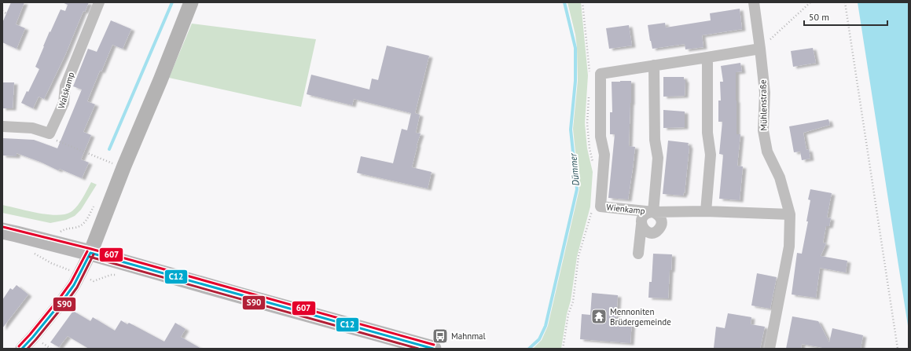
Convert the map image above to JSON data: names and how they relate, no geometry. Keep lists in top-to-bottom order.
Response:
{
  "streets": {
    "street": ["Walskamp", "Mühlenstraße", "Wienkamp"]
  },
  "crossings": [
    ["Mühlenstraße", "Wienkamp"]
  ],
  "water": ["Dümmer"],
  "places": {
    "temple": ["Mennoniten Brüdergemeinde"],
    "bus stop": ["Mahnmal"]
  },
  "lines": ["transit line 607", "transit line C12", "transit line S90"],
  "scale_bar": "50 m"
}
